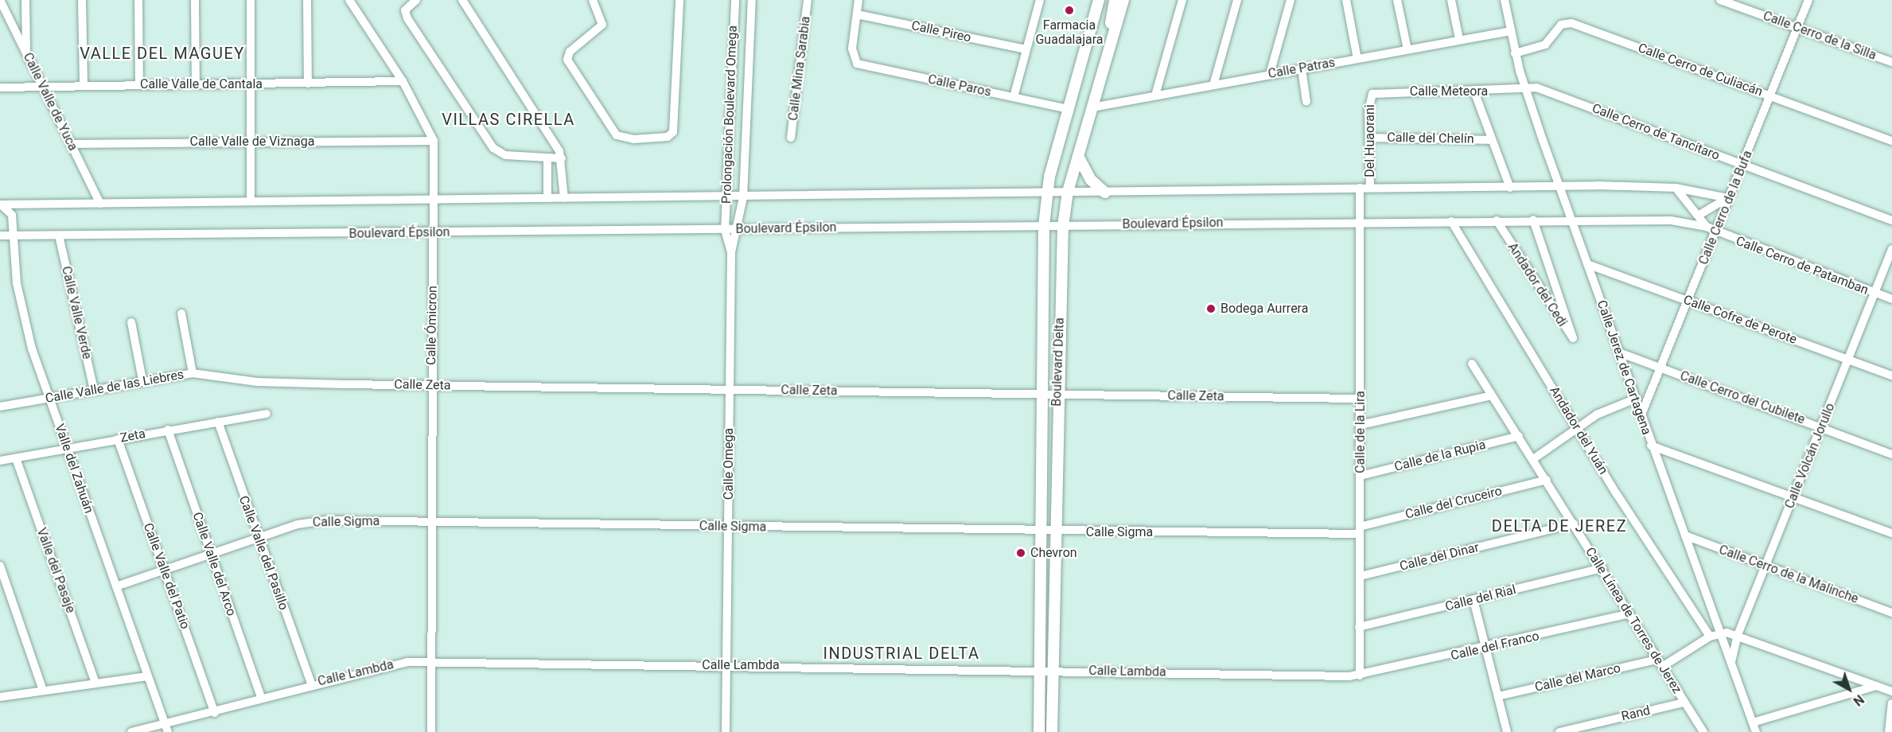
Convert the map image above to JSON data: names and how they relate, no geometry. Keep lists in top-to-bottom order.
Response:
{
  "streets": {
    "main road": ["Boulevard Delta"],
    "street": [
      "Calle Pireo",
      "Calle Cerro de la Silla",
      "Calle Mina Sarabia",
      "Calle Patras",
      "Calle Cerro de Culiacán",
      "Calle Valle de Cantala",
      "Calle Paros",
      "Calle Meteora",
      "Calle Valle de Yuca",
      "Prolongación Boulevard Omega",
      "Calle Cerro de Tancítaro",
      "Calle del Chelín",
      "Del Huaorani",
      "Calle Valle de Viznaga",
      "Calle Cerro de la Bufa",
      "Boulevard Épsilon",
      "Calle Cerro de Patamban",
      "Andador del Cedi",
      "Calle Valle Verde",
      "Calle Cofre de Perote",
      "Calle Ómicron",
      "Calle Jerez de Cartagena",
      "Calle Zeta",
      "Calle Valle de las Liebres",
      "Calle Cerro del Cubilete",
      "Andador del Yuán",
      "Calle de la Lira",
      "Zeta",
      "Calle de la Rupia",
      "Calle Volcán Jorullo",
      "Calle Omega",
      "Valle del Zahuán",
      "Calle del Cruceiro",
      "Calle Sigma",
      "Calle Valle del Pasillo",
      "Calle del Dinar",
      "Calle Valle del Arco",
      "Valle del Pasaje",
      "Calle Cerro de la Malinche",
      "Calle Valle del Patio",
      "Calle del Rial",
      "Calle Línea de Torres de Jerez",
      "Calle del Franco",
      "Calle Lambda",
      "Calle del Marco",
      "Rand"
    ]
  },
  "crossings": [
    ["Calle Pireo", "Calle Paros"],
    ["Calle Cerro de la Silla", "Calle Cerro de la Bufa"],
    ["Calle Patras", "Boulevard Delta"],
    ["Calle Patras", "Calle Jerez de Cartagena"],
    ["Calle Cerro de Culiacán", "Calle Cerro de la Bufa"],
    ["Calle Cerro de Culiacán", "Calle Jerez de Cartagena"],
    ["Calle Valle de Cantala", "Calle Valle de Yuca"],
    ["Calle Valle de Cantala", "Calle Ómicron"],
    ["Calle Paros", "Boulevard Delta"],
    ["Calle Meteora", "Calle Cerro de Tancítaro"],
    ["Calle Meteora", "Del Huaorani"],
    ["Calle Meteora", "Calle Jerez de Cartagena"],
    ["Calle Valle de Yuca", "Calle Valle de Viznaga"],
    ["Prolongación Boulevard Omega", "Boulevard Épsilon"],
    ["Prolongación Boulevard Omega", "Calle Omega"],
    ["Calle Cerro de Tancítaro", "Calle Cerro de la Bufa"],
    ["Calle Cerro de Tancítaro", "Calle Jerez de Cartagena"],
    ["Calle del Chelín", "Del Huaorani"],
    ["Calle Valle de Viznaga", "Calle Ómicron"],
    ["Calle Cerro de la Bufa", "Calle Cerro de Patamban"],
    ["Calle Cerro de la Bufa", "Calle Cofre de Perote"],
    ["Calle Cerro de la Bufa", "Calle Jerez de Cartagena"],
    ["Calle Cerro de la Bufa", "Calle Cerro del Cubilete"],
    ["Boulevard Épsilon", "Calle Cerro de Patamban"],
    ["Boulevard Épsilon", "Andador del Cedi"],
    ["Boulevard Épsilon", "Calle Valle Verde"],
    ["Boulevard Épsilon", "Calle Ómicron"],
    ["Boulevard Épsilon", "Boulevard Delta"],
    ["Boulevard Épsilon", "Calle Jerez de Cartagena"],
    ["Boulevard Épsilon", "Andador del Yuán"],
    ["Boulevard Épsilon", "Calle de la Lira"],
    ["Boulevard Épsilon", "Calle Omega"],
    ["Boulevard Épsilon", "Valle del Zahuán"],
    ["Calle Cerro de Patamban", "Calle Jerez de Cartagena"],
    ["Calle Cerro de Patamban", "Calle Volcán Jorullo"],
    ["Calle Valle Verde", "Calle Valle de las Liebres"],
    ["Calle Cofre de Perote", "Calle Jerez de Cartagena"],
    ["Calle Cofre de Perote", "Calle Volcán Jorullo"],
    ["Calle Ómicron", "Calle Zeta"],
    ["Calle Ómicron", "Calle Sigma"],
    ["Calle Ómicron", "Calle Lambda"],
    ["Boulevard Delta", "Calle Zeta"],
    ["Boulevard Delta", "Calle Sigma"],
    ["Boulevard Delta", "Calle Lambda"],
    ["Calle Jerez de Cartagena", "Calle Cerro del Cubilete"],
    ["Calle Jerez de Cartagena", "Calle Volcán Jorullo"],
    ["Calle Jerez de Cartagena", "Calle Cerro de la Malinche"],
    ["Calle Jerez de Cartagena", "Calle del Marco"],
    ["Calle Zeta", "Calle Valle de las Liebres"],
    ["Calle Zeta", "Calle de la Lira"],
    ["Calle Zeta", "Calle Omega"],
    ["Calle Valle de las Liebres", "Valle del Zahuán"],
    ["Calle Cerro del Cubilete", "Calle Volcán Jorullo"],
    ["Andador del Yuán", "Calle del Marco"],
    ["Calle de la Lira", "Calle de la Rupia"],
    ["Calle de la Lira", "Calle del Cruceiro"],
    ["Calle de la Lira", "Calle Sigma"],
    ["Calle de la Lira", "Calle del Dinar"],
    ["Calle de la Lira", "Calle del Rial"],
    ["Calle de la Lira", "Calle del Franco"],
    ["Calle de la Lira", "Calle Lambda"],
    ["Zeta", "Valle del Zahuán"],
    ["Zeta", "Calle Valle del Pasillo"],
    ["Zeta", "Calle Valle del Arco"],
    ["Zeta", "Valle del Pasaje"],
    ["Zeta", "Calle Valle del Patio"],
    ["Calle de la Rupia", "Calle Línea de Torres de Jerez"],
    ["Calle Volcán Jorullo", "Calle Cerro de la Malinche"],
    ["Calle Omega", "Calle Sigma"],
    ["Calle Omega", "Calle Lambda"],
    ["Valle del Zahuán", "Calle Sigma"],
    ["Valle del Zahuán", "Calle Lambda"],
    ["Calle del Cruceiro", "Calle Sigma"],
    ["Calle del Cruceiro", "Calle Línea de Torres de Jerez"],
    ["Calle Sigma", "Calle Valle del Pasillo"],
    ["Calle Sigma", "Calle Valle del Arco"],
    ["Calle Sigma", "Calle Valle del Patio"],
    ["Calle Valle del Pasillo", "Calle Lambda"],
    ["Calle del Dinar", "Calle Línea de Torres de Jerez"],
    ["Calle Valle del Arco", "Calle Lambda"],
    ["Calle Valle del Patio", "Calle Lambda"],
    ["Calle del Rial", "Calle Línea de Torres de Jerez"],
    ["Calle Línea de Torres de Jerez", "Calle del Franco"],
    ["Calle Línea de Torres de Jerez", "Calle del Marco"],
    ["Calle Línea de Torres de Jerez", "Rand"],
    ["Calle del Franco", "Calle Lambda"]
  ],
  "districts": [
    "VALLE DEL MAGUEY",
    "VILLAS CIRELLA",
    "DELTA DE JEREZ",
    "INDUSTRIAL DELTA"
  ],
  "places": ["Farmacia Guadalajara", "Bodega Aurrera", "Chevron"],
  "north": "bottom right"
}
